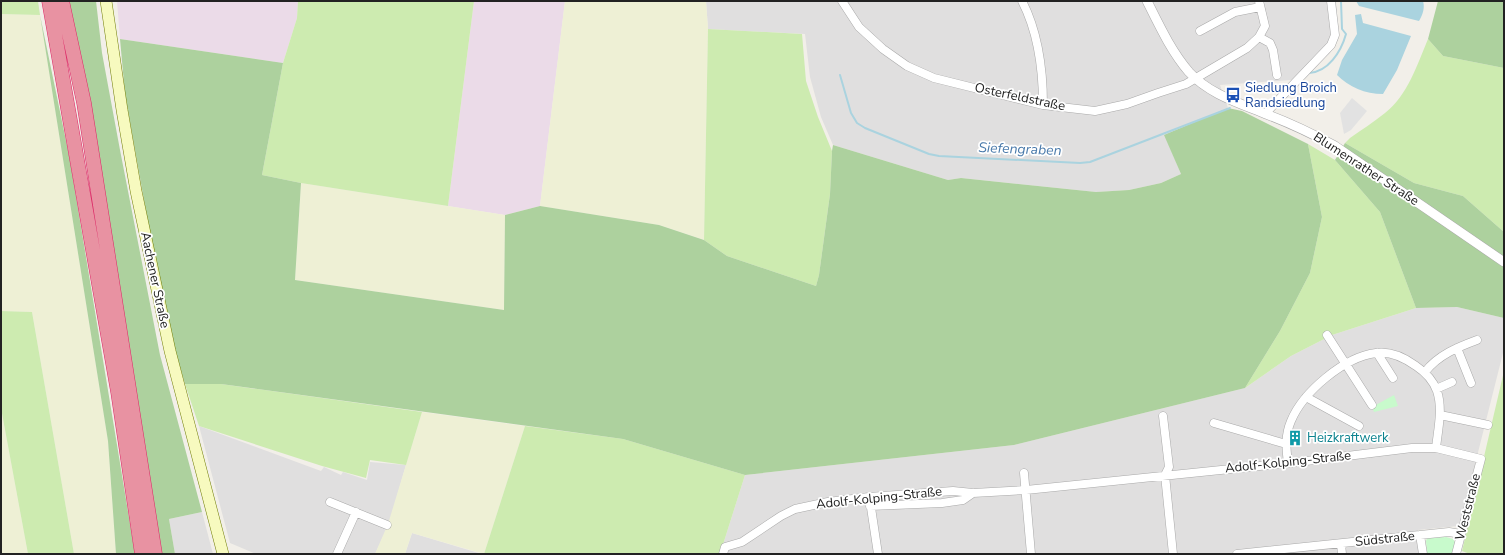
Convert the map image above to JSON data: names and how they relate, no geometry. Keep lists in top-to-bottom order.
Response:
{
  "streets": {
    "main road": ["Aachener Straße"],
    "street": [
      "Osterfeldstraße",
      "Blumenrather Straße",
      "Adolf-Kolping-Straße",
      "Weststraße",
      "Südstraße"
    ]
  },
  "crossings": [
    ["Osterfeldstraße", "Blumenrather Straße"],
    ["Adolf-Kolping-Straße", "Weststraße"],
    ["Weststraße", "Südstraße"]
  ],
  "water": ["Siefengraben"],
  "places": {
    "bus stop": ["Siedlung Broich Randsiedlung"],
    "building": ["Heizkraftwerk"]
  }
}
